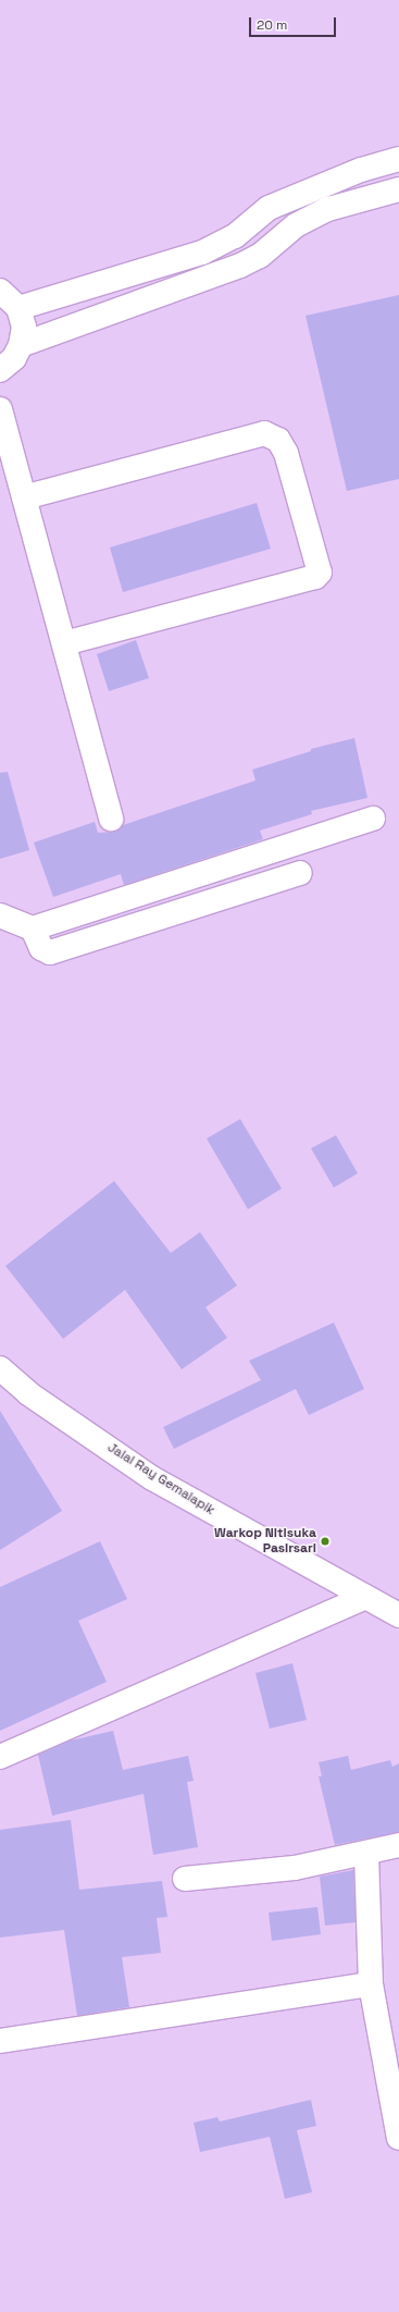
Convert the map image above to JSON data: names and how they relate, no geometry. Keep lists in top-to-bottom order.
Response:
{
  "streets": {
    "street": ["Jalal Ray Gemalapik"]
  },
  "places": ["Warkop Nitisuka Pasirsari"],
  "scale_bar": "20 m"
}
